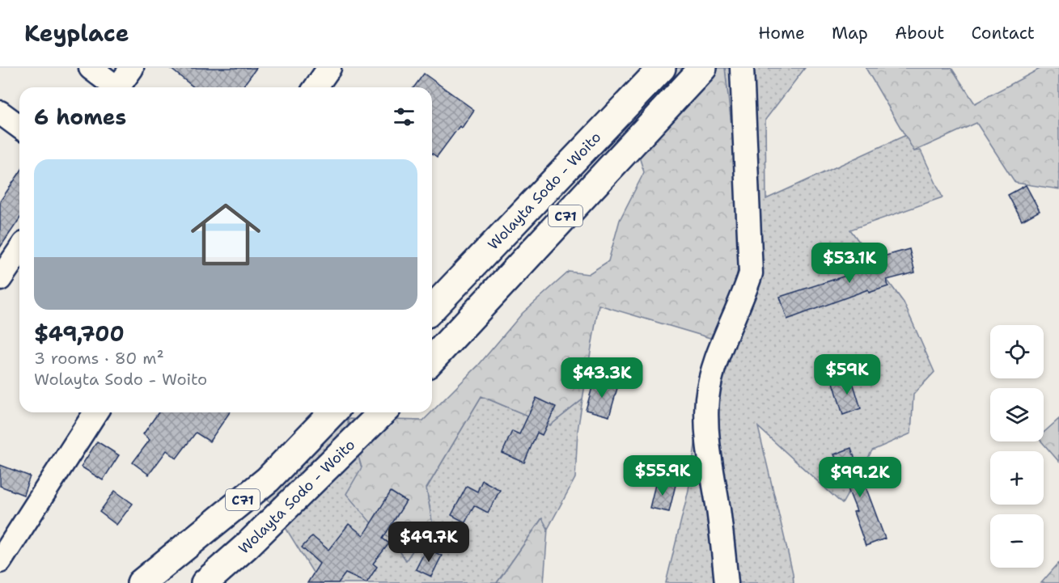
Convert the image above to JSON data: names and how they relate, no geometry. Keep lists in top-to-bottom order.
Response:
{
  "streets": {
    "highway": ["Wolayta Sodo - Woito", "C71"]
  },
  "page": {
    "header": "Keyplace",
    "nav": [
      "Home",
      "Map",
      "About",
      "Contact"
    ],
    "heading": "6 homes",
    "list": [
      {
        "name": "$49,700",
        "note": "3 rooms · 80 m² · Wolayta Sodo - Woito"
      }
    ],
    "price": [
      "$53.1K",
      "$59K",
      "$43.3K",
      "$55.9K",
      "$99.2K",
      "$49.7K"
    ],
    "map_buttons": ["+", "−"]
  }
}
